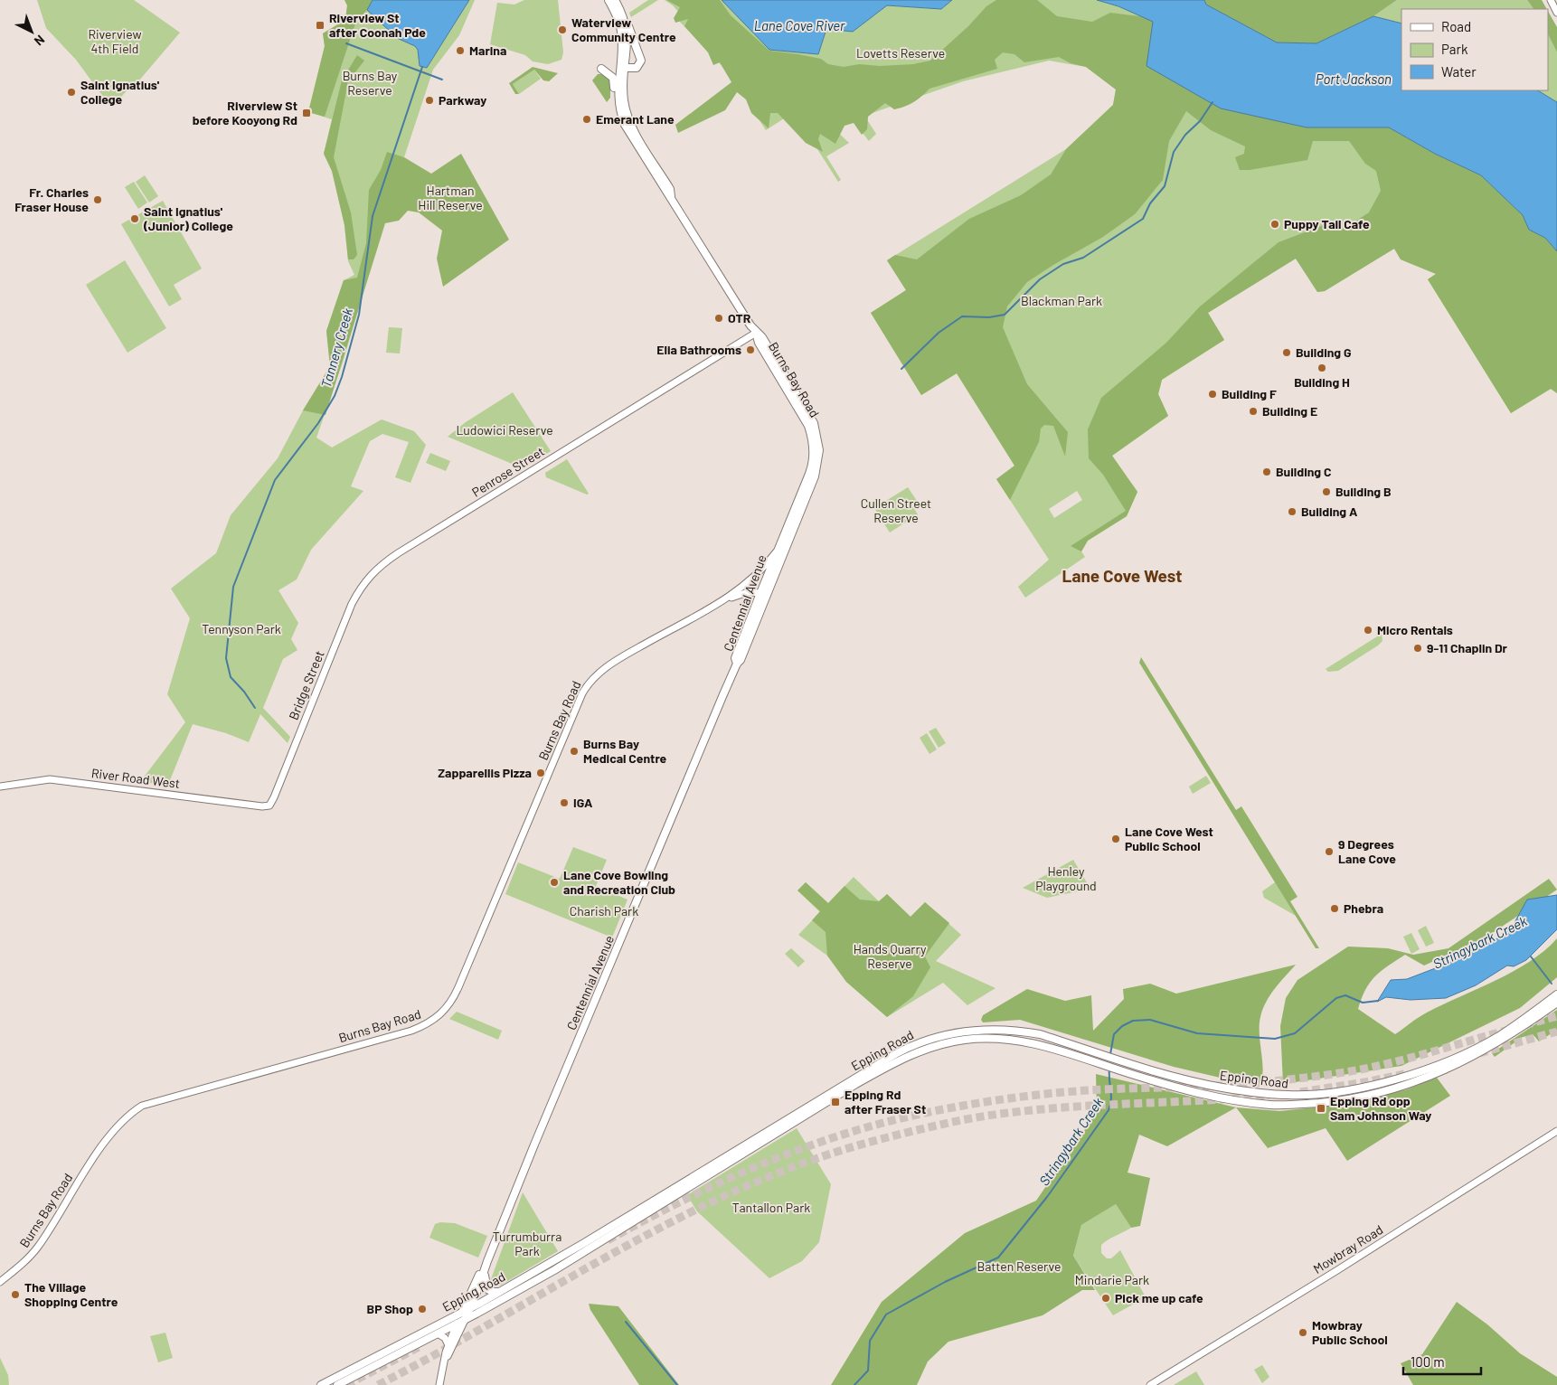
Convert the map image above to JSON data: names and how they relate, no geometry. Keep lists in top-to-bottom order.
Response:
{
  "streets": {
    "main road": [
      "Burns Bay Road",
      "Penrose Street",
      "Centennial Avenue",
      "Bridge Street",
      "River Road West",
      "Epping Road",
      "Mowbray Road"
    ]
  },
  "crossings": [
    ["Burns Bay Road", "Penrose Street"],
    ["Burns Bay Road", "Centennial Avenue"],
    ["Penrose Street", "Bridge Street"],
    ["Centennial Avenue", "Epping Road"],
    ["Bridge Street", "River Road West"]
  ],
  "districts": ["Lane Cove West"],
  "water": [
    "Lane Cove River",
    "Port Jackson",
    "Tannery Creek",
    "Stringybark Creek"
  ],
  "parks": [
    "Riverview 4th Field",
    "Lovetts Reserve",
    "Burns Bay Reserve",
    "Hartman Hill Reserve",
    "Blackman Park",
    "Ludowici Reserve",
    "Cullen Street Reserve",
    "Tennyson Park",
    "Henley Playground",
    "Charish Park",
    "Hands Quarry Reserve",
    "Tantallon Park",
    "Turrumburra Park",
    "Batten Reserve",
    "Mindarie Park"
  ],
  "places": {
    "transit": [
      "Riverview St after Coonah Pde",
      "Riverview St before Kooyong Rd",
      "Epping Rd after Fraser St",
      "Epping Rd opp Sam Johnson Way"
    ],
    "other": [
      "Waterview Community Centre",
      "Marina",
      "Saint Ignatius' College",
      "Parkway",
      "Emerant Lane",
      "Fr. Charles Fraser House",
      "Saint Ignatius' (Junior) College",
      "Puppy Tail Cafe",
      "OTR",
      "Elia Bathrooms",
      "Building G",
      "Building H",
      "Building F",
      "Building E",
      "Building C",
      "Building B",
      "Building A",
      "Micro Rentals",
      "9-11 Chaplin Dr",
      "Burns Bay Medical Centre",
      "Zapparellis Pizza",
      "IGA",
      "Lane Cove West Public School",
      "9 Degrees Lane Cove",
      "Lane Cove Bowling and Recreation Club",
      "Phebra",
      "The Village Shopping Centre",
      "Pick me up cafe",
      "BP Shop",
      "Mowbray Public School"
    ]
  },
  "legend": ["Road", "Park", "Water"],
  "scale_bar": "100 m",
  "north": "bottom right"
}
